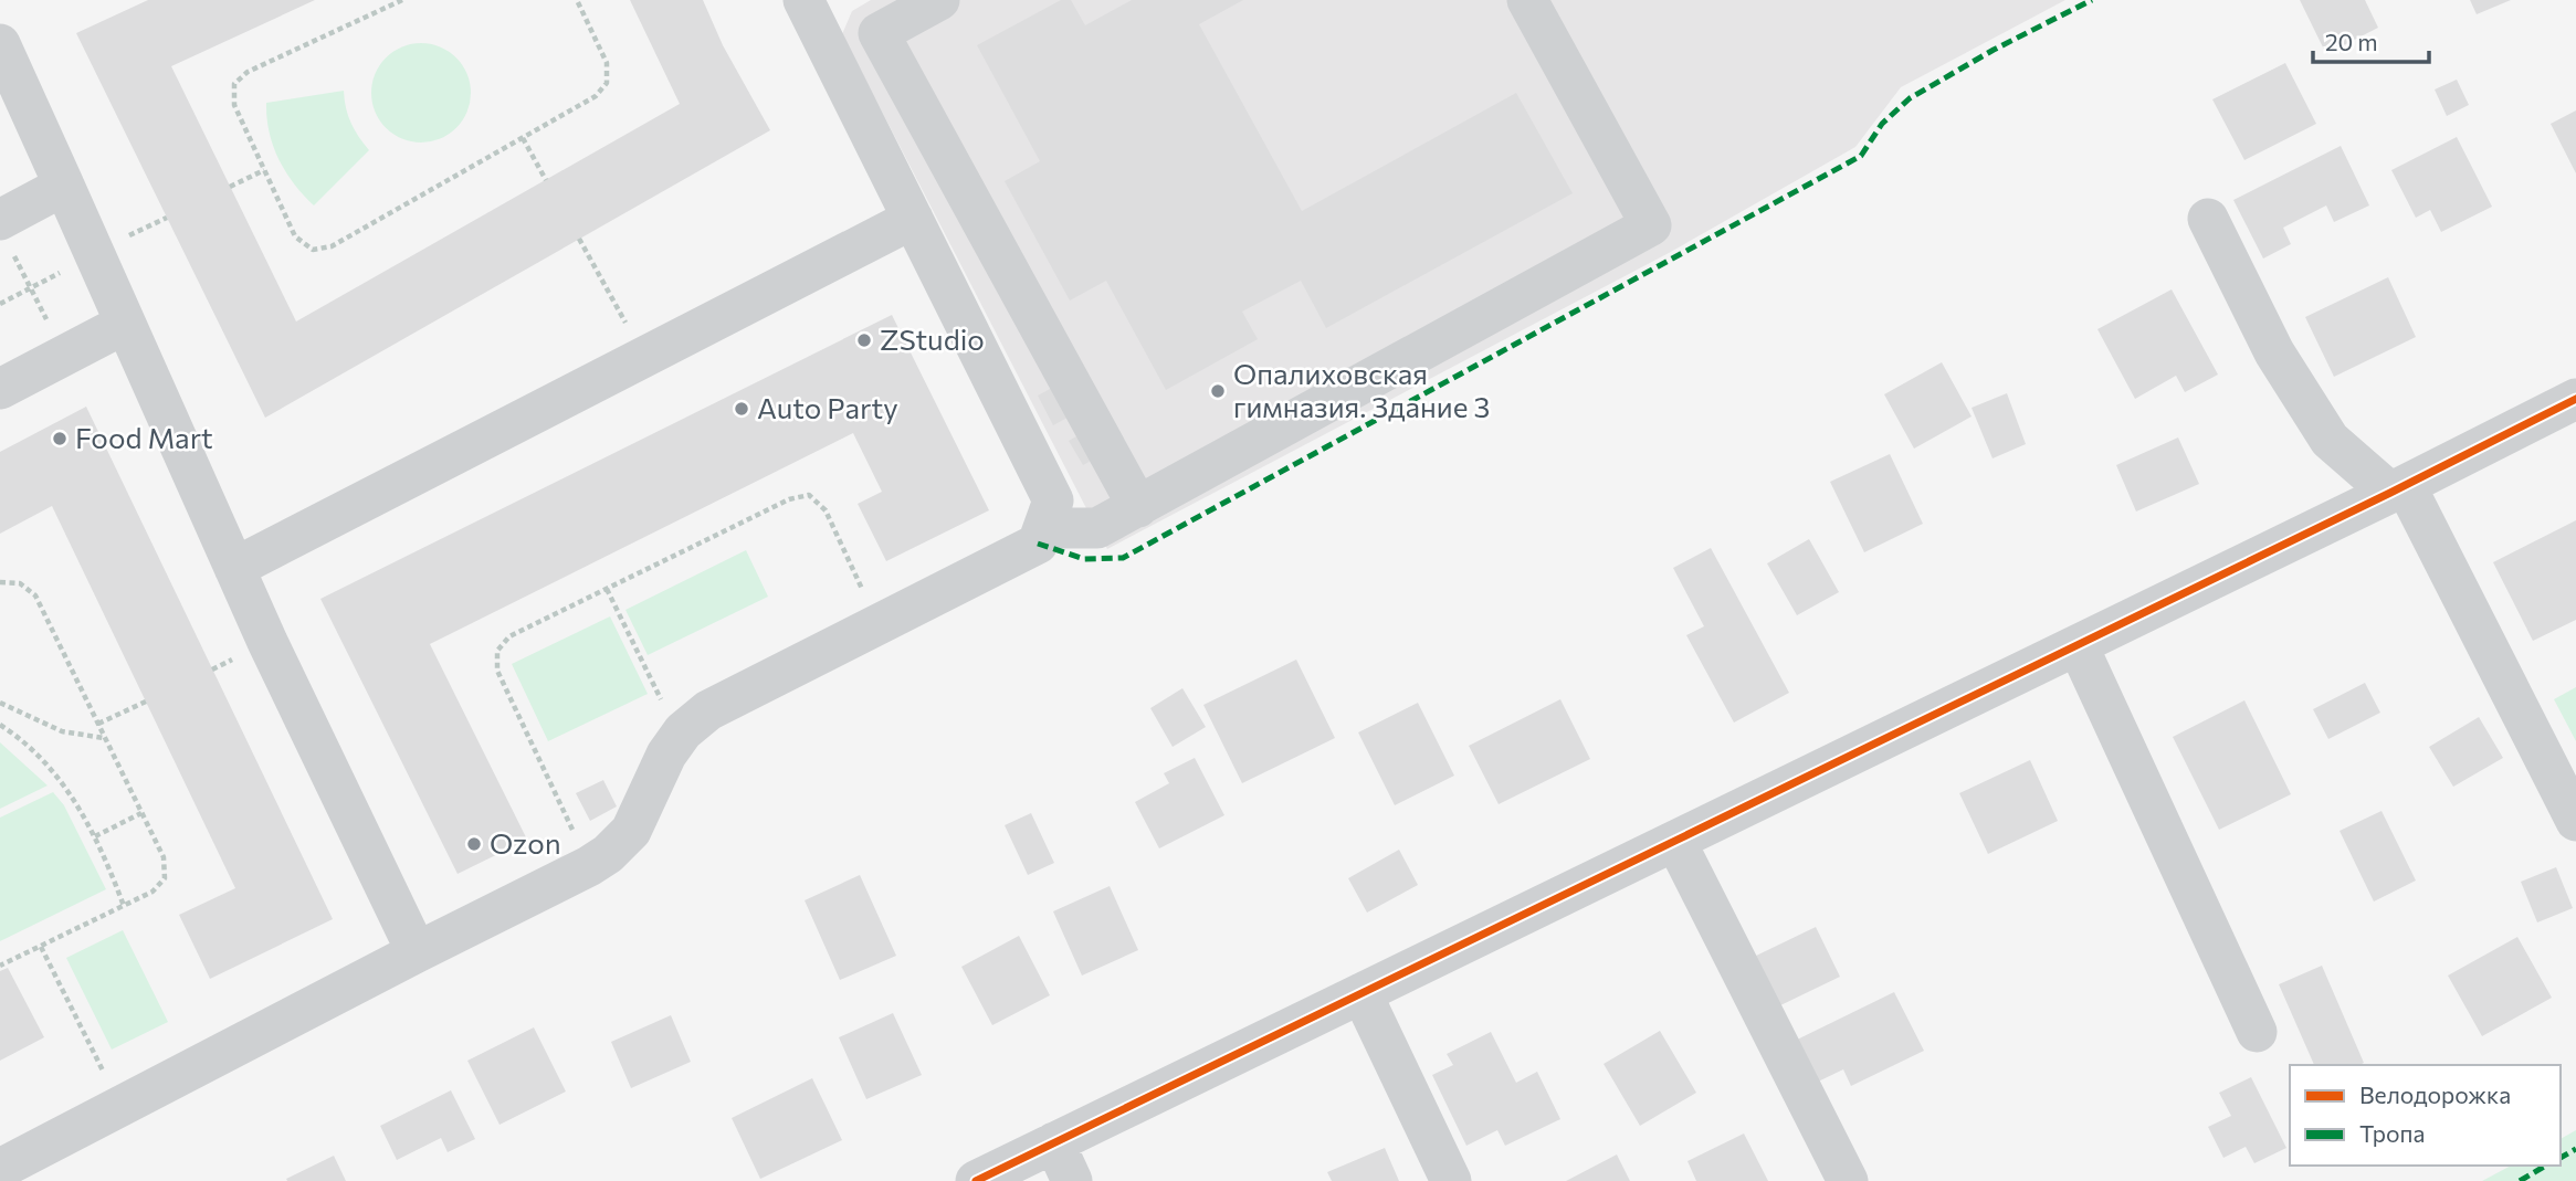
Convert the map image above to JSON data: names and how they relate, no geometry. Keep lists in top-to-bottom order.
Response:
{
  "places": [
    "ZStudio",
    "Опалиховская гимназия. Здание 3",
    "Auto Party",
    "Food Mart",
    "Ozon"
  ],
  "legend": ["Велодорожка", "Тропа"],
  "scale_bar": "20 m"
}
